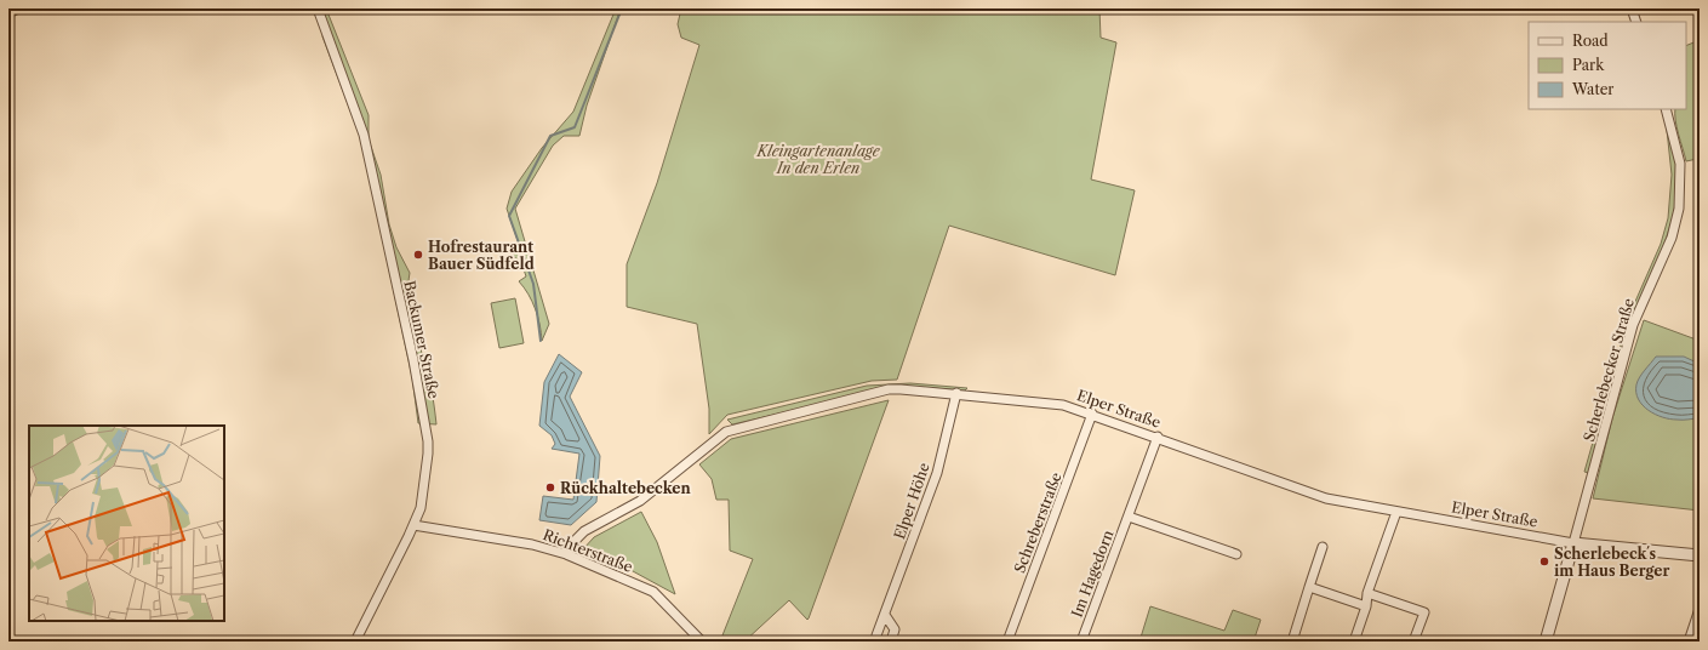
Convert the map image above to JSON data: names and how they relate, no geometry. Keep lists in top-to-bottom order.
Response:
{
  "streets": {
    "street": [
      "Backumer Straße",
      "Scherlebecker Straße",
      "Elper Straße",
      "Elper Höhe",
      "Schreberstraße",
      "Richterstraße",
      "Im Hagedorn"
    ]
  },
  "crossings": [
    ["Backumer Straße", "Richterstraße"],
    ["Scherlebecker Straße", "Elper Straße"],
    ["Elper Straße", "Elper Höhe"],
    ["Elper Straße", "Schreberstraße"],
    ["Elper Straße", "Richterstraße"],
    ["Elper Straße", "Im Hagedorn"]
  ],
  "parks": ["Kleingartenanlage In den Erlen"],
  "places": ["Hofrestaurant Bauer Südfeld", "Rückhaltebecken", "Scherlebeck´s im Haus Berger"],
  "legend": ["Road", "Park", "Water"]
}
